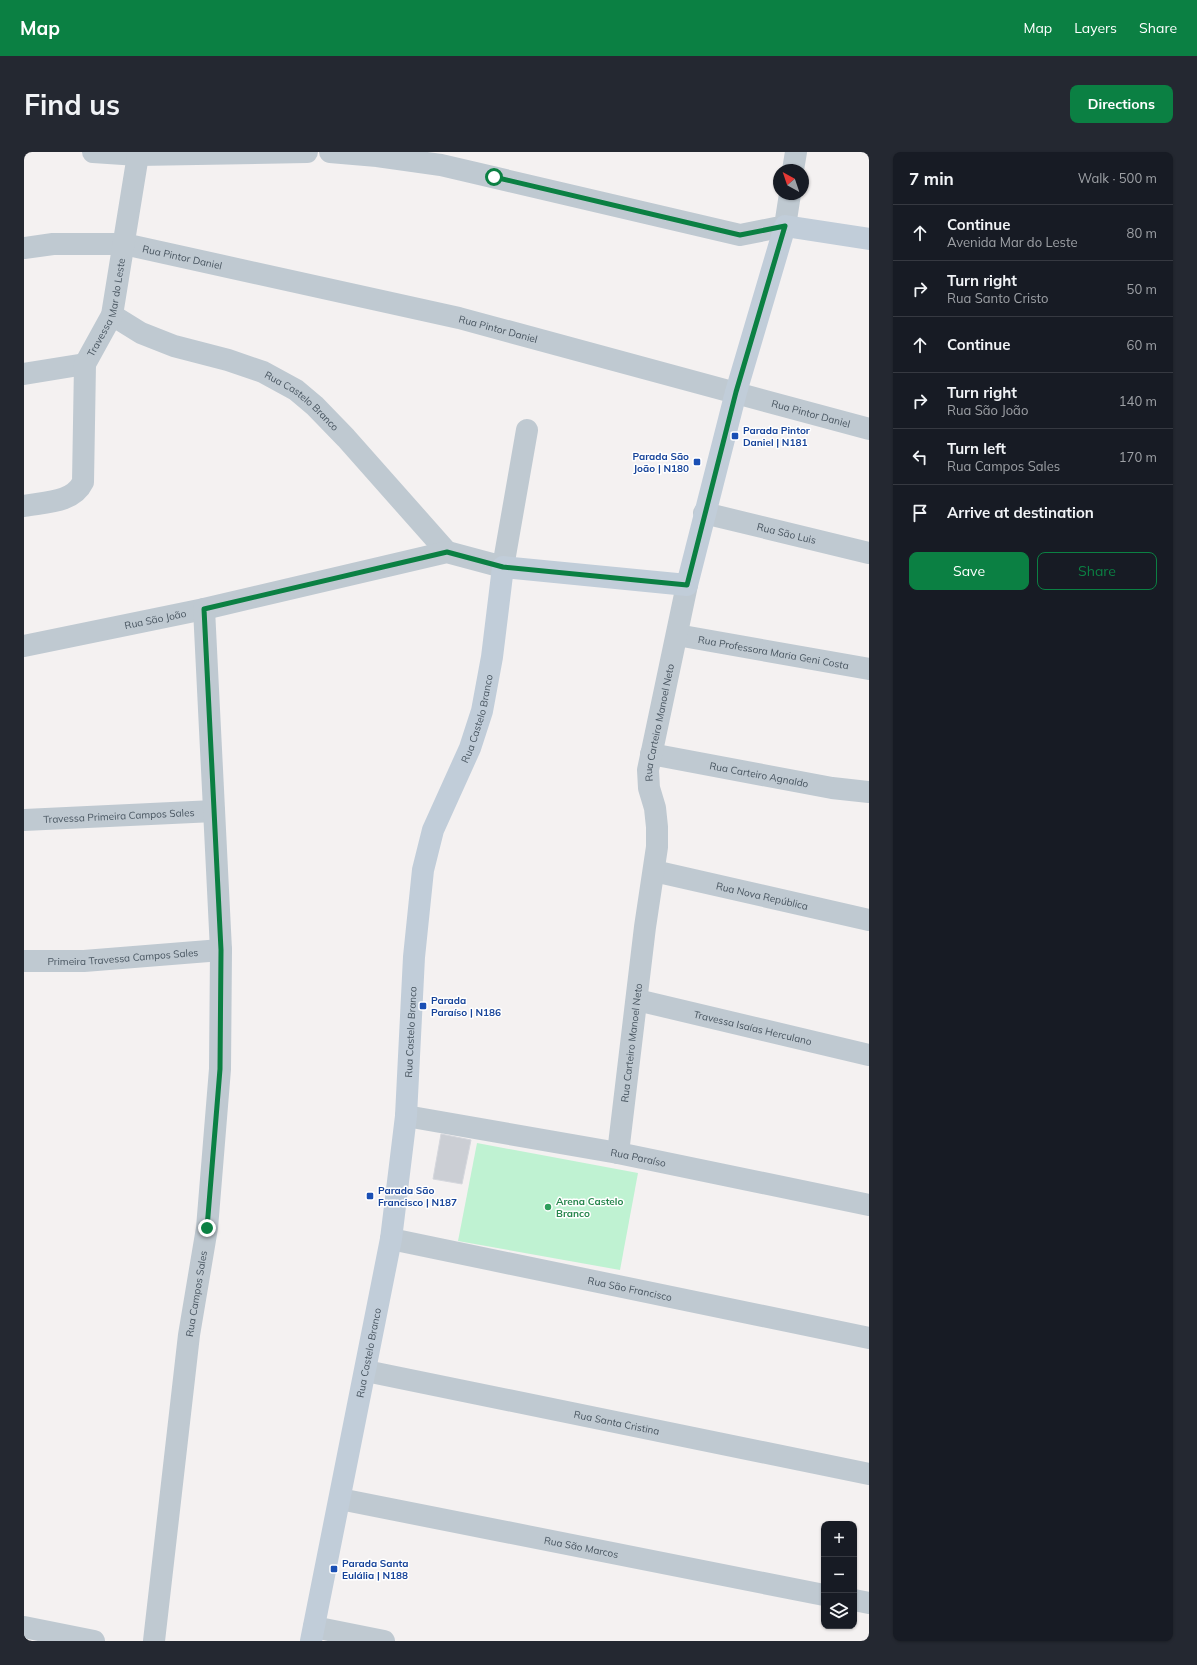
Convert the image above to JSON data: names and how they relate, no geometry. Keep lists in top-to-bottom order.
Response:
{
  "streets": {
    "street": [
      "Rua Pintor Daniel",
      "Travessa Mar do Leste",
      "Rua Castelo Branco",
      "Rua São Luis",
      "Rua São João",
      "Rua Professora Maria Geni Costa",
      "Rua Carteiro Manoel Neto",
      "Rua Carteiro Agnaldo",
      "Travessa Primeira Campos Sales",
      "Rua Nova República",
      "Primeira Travessa Campos Sales",
      "Travessa Isaías Herculano",
      "Rua Paraíso",
      "Rua São Francisco",
      "Rua Campos Sales",
      "Rua Santa Cristina",
      "Rua São Marcos"
    ]
  },
  "crossings": [
    ["Rua Pintor Daniel", "Travessa Mar do Leste"],
    ["Rua Pintor Daniel", "Rua Carteiro Manoel Neto"],
    ["Travessa Mar do Leste", "Rua Castelo Branco"],
    ["Rua Castelo Branco", "Rua São João"],
    ["Rua Castelo Branco", "Rua Paraíso"],
    ["Rua Castelo Branco", "Rua São Francisco"],
    ["Rua Castelo Branco", "Rua Santa Cristina"],
    ["Rua Castelo Branco", "Rua São Marcos"],
    ["Rua São Luis", "Rua Carteiro Manoel Neto"],
    ["Rua São João", "Rua Carteiro Manoel Neto"],
    ["Rua São João", "Rua Campos Sales"],
    ["Rua Professora Maria Geni Costa", "Rua Carteiro Manoel Neto"],
    ["Rua Carteiro Manoel Neto", "Rua Carteiro Agnaldo"],
    ["Rua Carteiro Manoel Neto", "Rua Nova República"],
    ["Rua Carteiro Manoel Neto", "Travessa Isaías Herculano"],
    ["Rua Carteiro Manoel Neto", "Rua Paraíso"],
    ["Travessa Primeira Campos Sales", "Rua Campos Sales"],
    ["Primeira Travessa Campos Sales", "Rua Campos Sales"]
  ],
  "places": {
    "transit": [
      "Parada Pintor Daniel | N181",
      "Parada São João | N180",
      "Parada Paraíso | N186",
      "Parada São Francisco | N187",
      "Parada Santa Eulália | N188"
    ],
    "other": ["Arena Castelo Branco"]
  },
  "north": "top left",
  "page": {
    "header": "Map",
    "nav": ["Map", "Layers", "Share"],
    "buttons": [
      "Directions",
      ["Save", "Share"]
    ],
    "title": "Find us",
    "heading": ["7 min", "Walk · 500 m"],
    "list": [
      ["Continue", "Avenida Mar do Leste", "80 m"],
      ["Turn right", "Rua Santo Cristo", "50 m"],
      ["Continue", "60 m"],
      ["Turn right", "Rua São João", "140 m"],
      ["Turn left", "Rua Campos Sales", "170 m"],
      "Arrive at destination"
    ],
    "map_buttons": ["+", "−"]
  }
}
